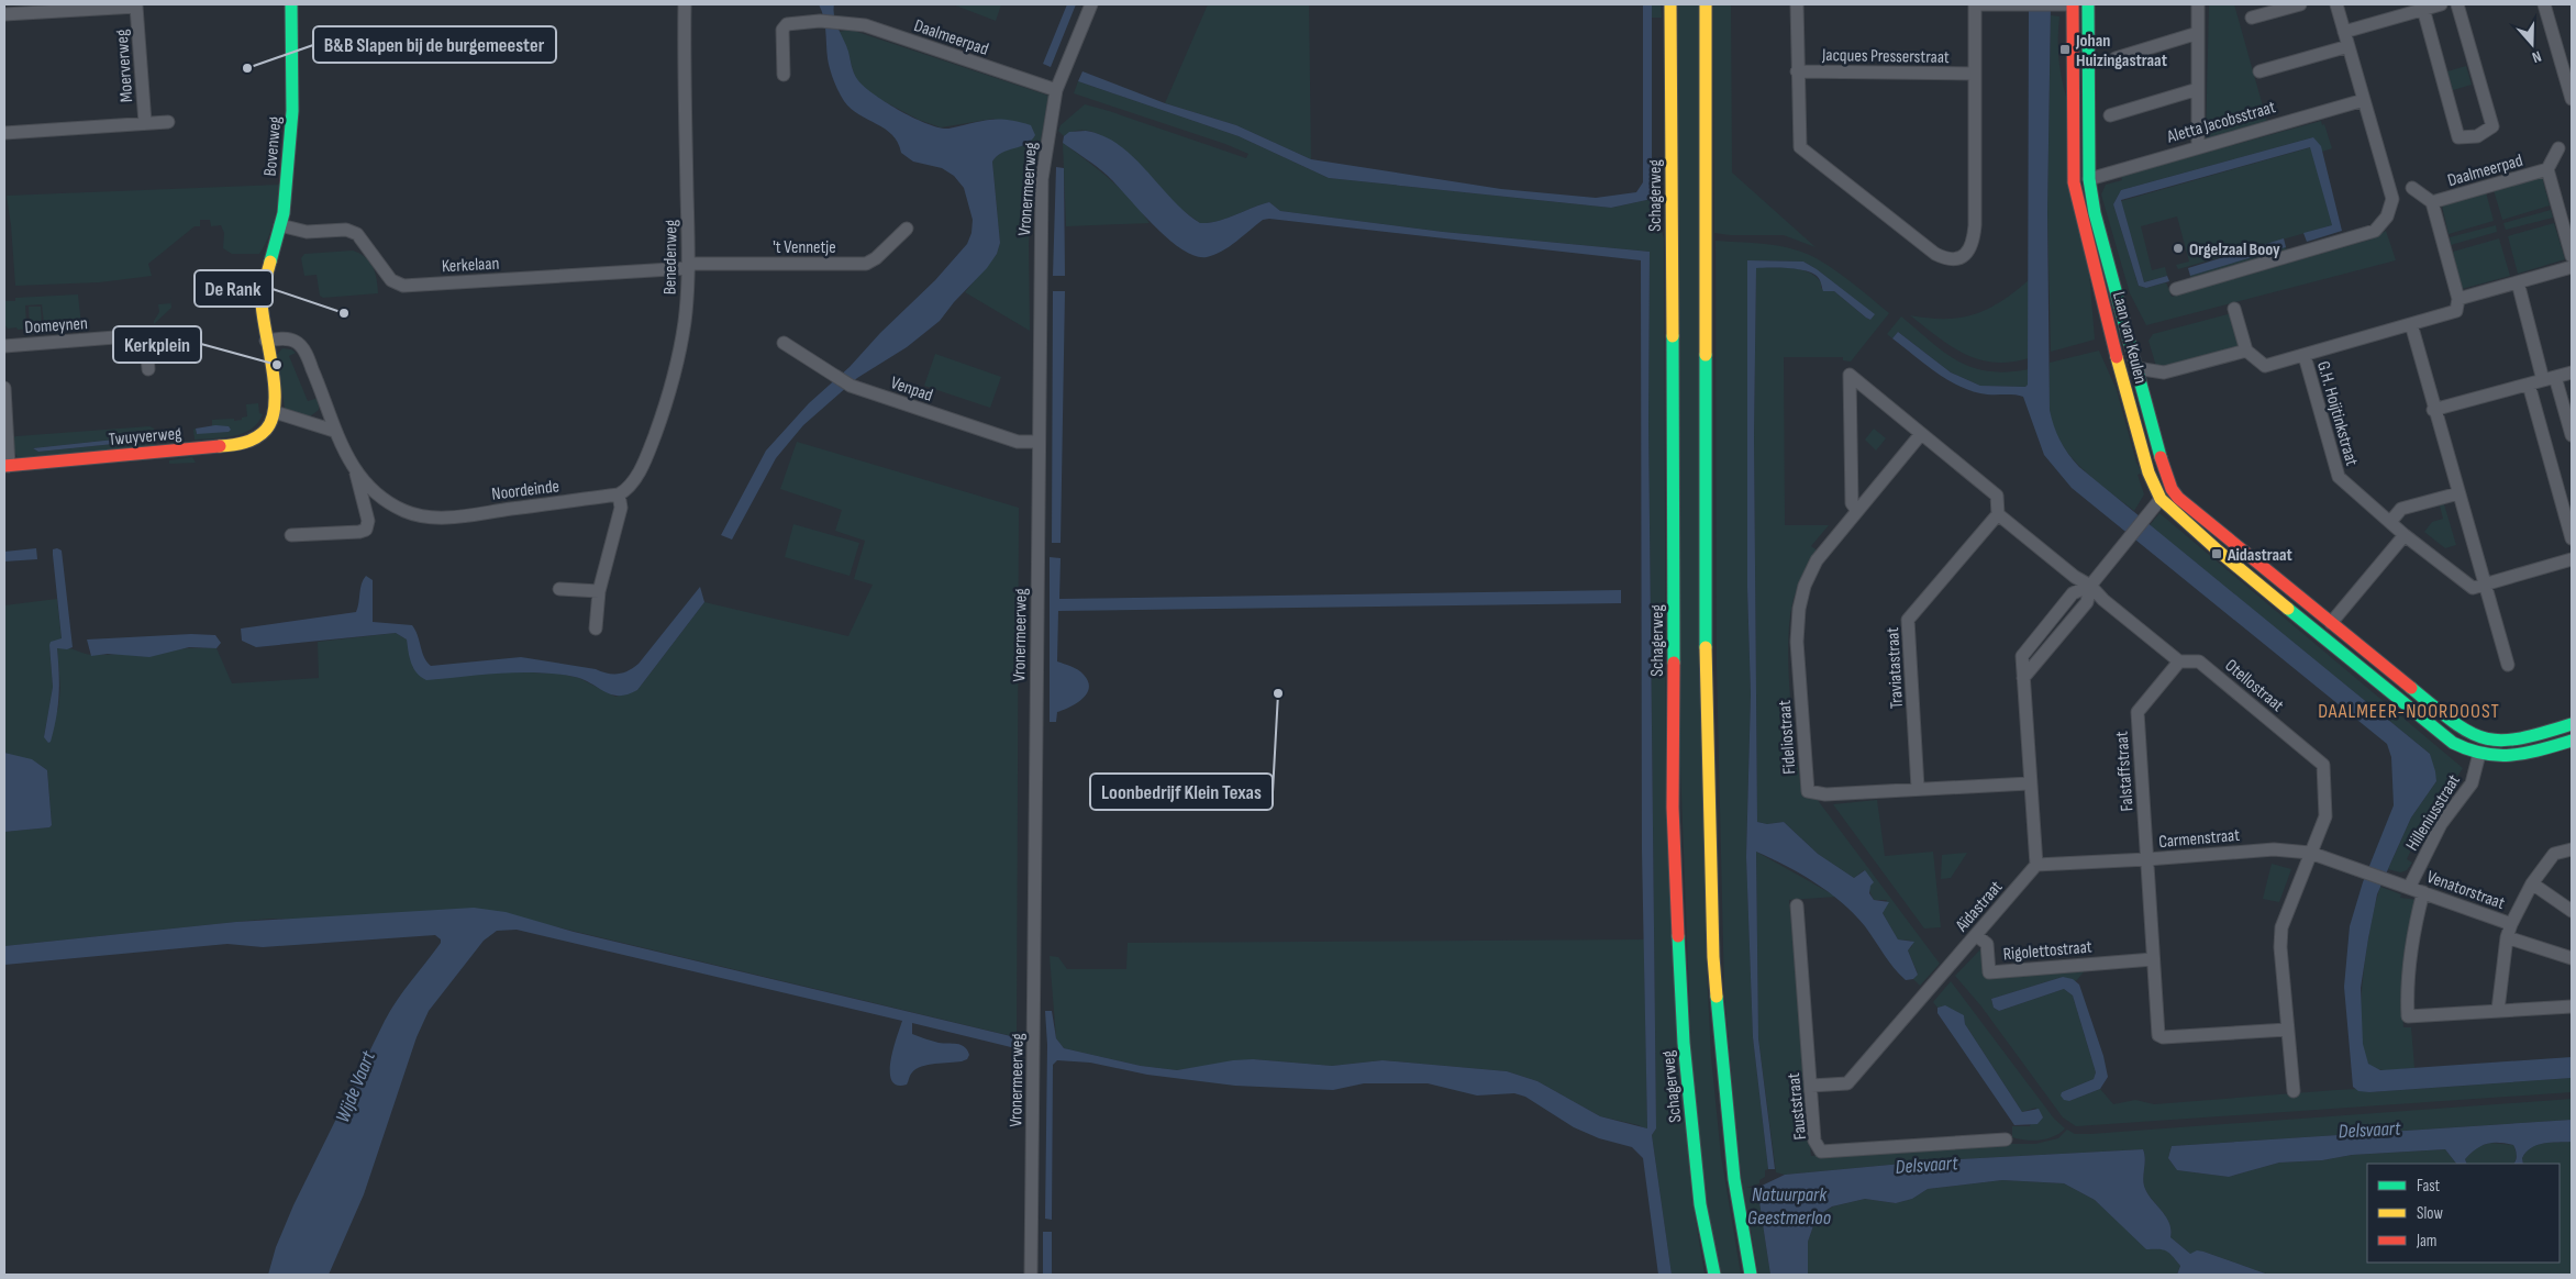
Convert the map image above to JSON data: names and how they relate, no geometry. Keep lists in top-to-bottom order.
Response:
{
  "streets": {
    "street": [
      "Daalmeerpad",
      "Jacques Presserstraat",
      "Moerverweg",
      "Aletta Jacobsstraat",
      "Bovenweg",
      "Vronermeerweg",
      "Schagerweg",
      "'t Vennetje",
      "Benedenweg",
      "Kerkelaan",
      "Domeynen",
      "Laan van Keulen",
      "Venpad",
      "G.H. Hoijtinkstraat",
      "Twuyverweg",
      "Noordeinde",
      "Traviatastraat",
      "Otellostraat",
      "Fideliostraat",
      "Falstaffstraat",
      "Hilleniusstraat",
      "Carmenstraat",
      "Venatorstraat",
      "Aïdastraat",
      "Rigolettostraat",
      "Fauststraat"
    ]
  },
  "crossings": [
    ["Daalmeerpad", "Vronermeerweg"],
    ["Daalmeerpad", "G.H. Hoijtinkstraat"],
    ["Aletta Jacobsstraat", "Laan van Keulen"],
    ["Bovenweg", "Kerkelaan"],
    ["Bovenweg", "Twuyverweg"],
    ["Bovenweg", "Noordeinde"],
    ["Vronermeerweg", "Venpad"],
    ["'t Vennetje", "Benedenweg"],
    ["'t Vennetje", "Kerkelaan"],
    ["Benedenweg", "Kerkelaan"],
    ["Benedenweg", "Noordeinde"],
    ["Laan van Keulen", "Hilleniusstraat"],
    ["Traviatastraat", "Fideliostraat"],
    ["Otellostraat", "Falstaffstraat"],
    ["Otellostraat", "Carmenstraat"],
    ["Falstaffstraat", "Carmenstraat"],
    ["Hilleniusstraat", "Carmenstraat"],
    ["Hilleniusstraat", "Venatorstraat"],
    ["Carmenstraat", "Venatorstraat"],
    ["Carmenstraat", "Aïdastraat"],
    ["Aïdastraat", "Rigolettostraat"],
    ["Aïdastraat", "Fauststraat"]
  ],
  "districts": ["DAALMEER-NOORDOOST"],
  "water": ["Wijde Vaart", "Delsvaart", "Natuurpark Geestmerloo"],
  "places": {
    "transit": ["Johan Huizingastraat", "Aidastraat"],
    "other": [
      "B&B Slapen bij de burgemeester",
      "Orgelzaal Booy",
      "De Rank",
      "Kerkplein",
      "Loonbedrijf Klein Texas"
    ]
  },
  "legend": ["Fast", "Slow", "Jam"],
  "north": "bottom"
}
